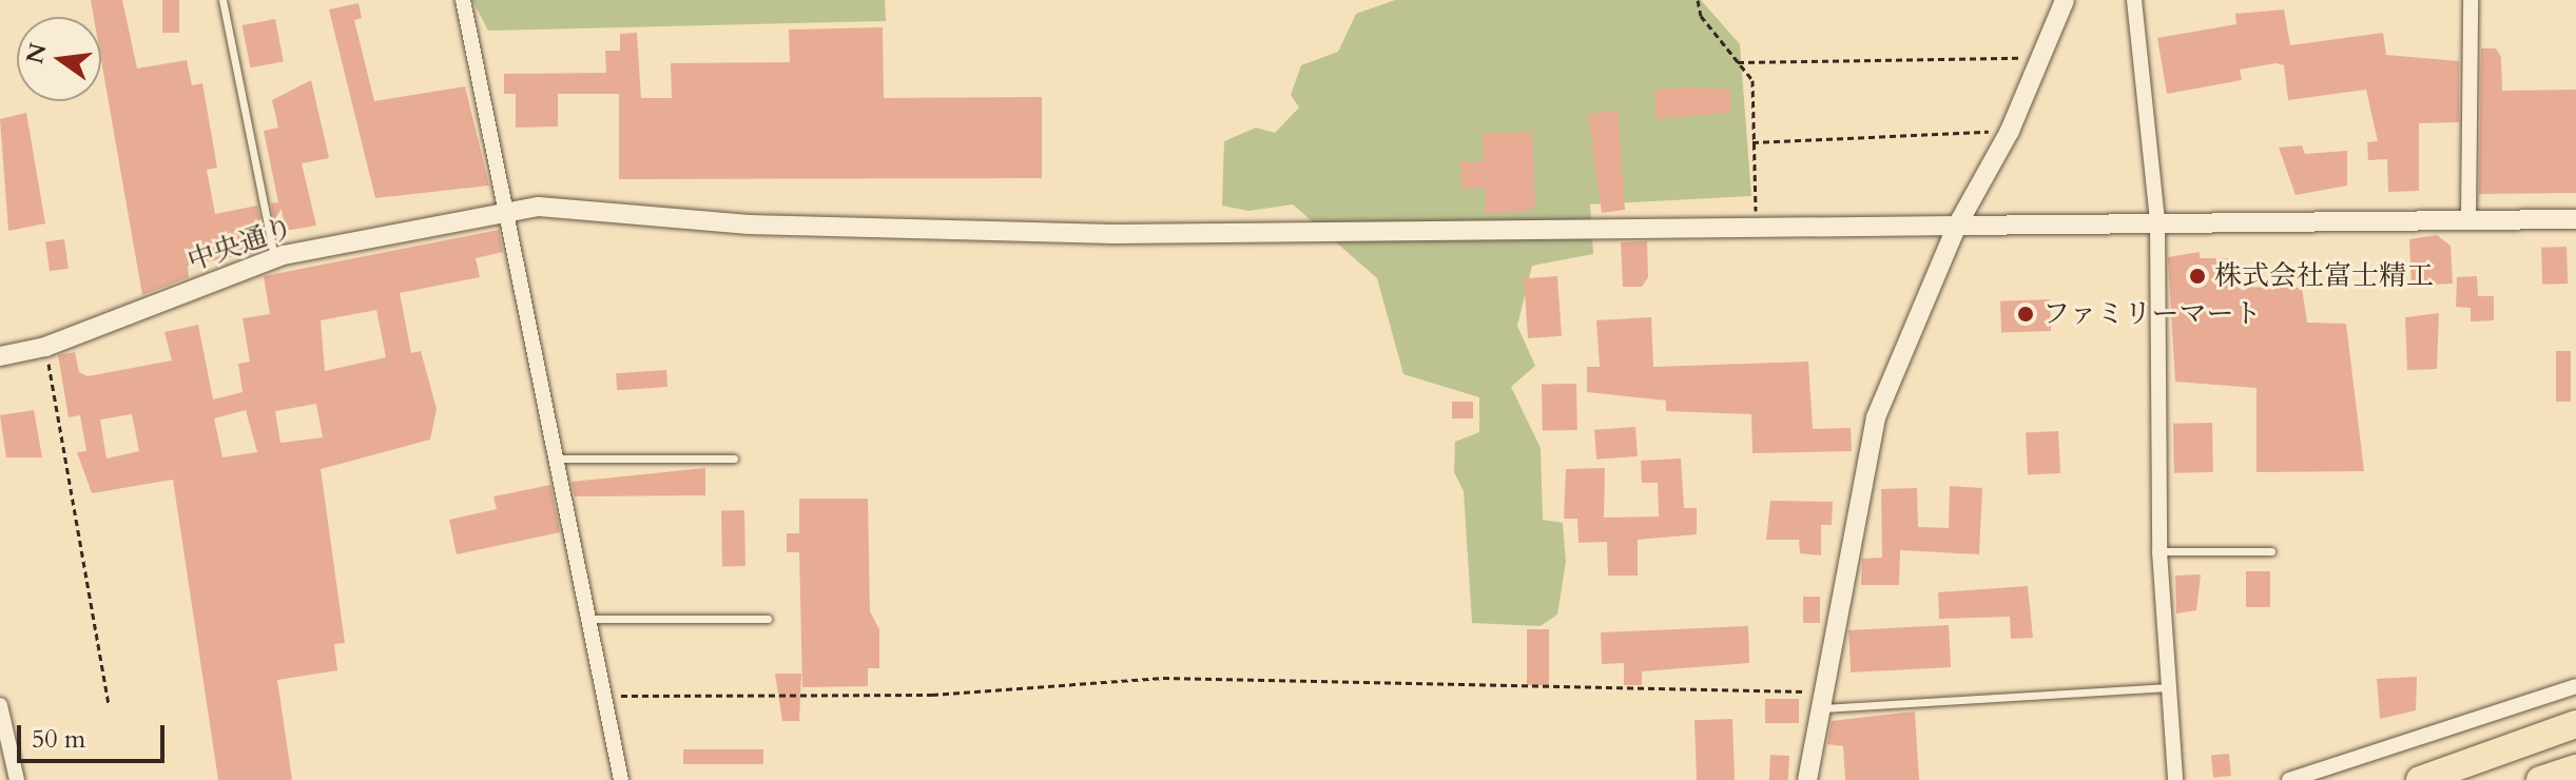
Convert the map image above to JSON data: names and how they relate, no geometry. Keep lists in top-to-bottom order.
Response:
{
  "streets": {
    "street": ["中央通り"]
  },
  "places": ["株式会社富士精工", "ファミリーマート"],
  "scale_bar": "50 m",
  "north": "left"
}
